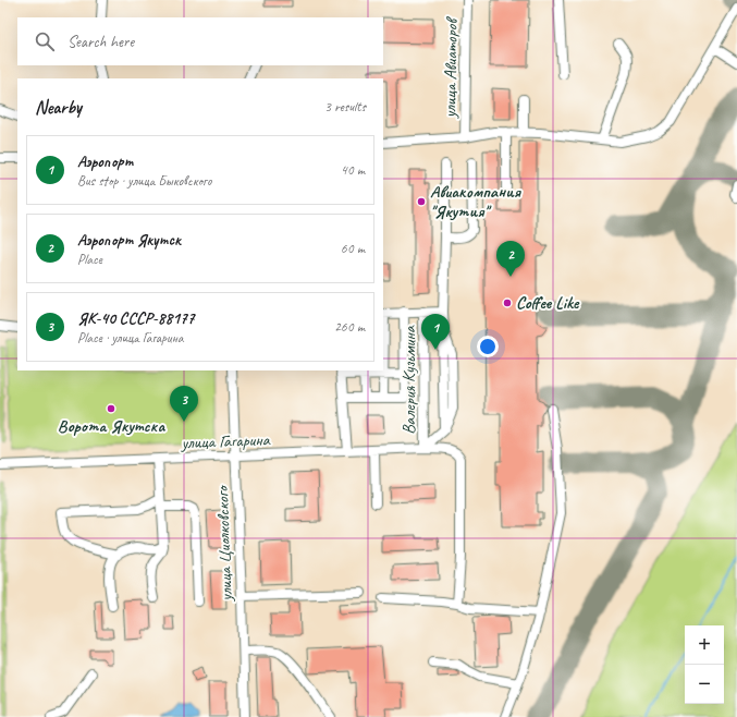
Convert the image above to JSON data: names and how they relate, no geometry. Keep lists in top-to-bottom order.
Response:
{
  "streets": {
    "street": [
      "улица Авиаторов",
      "Валерия Кузьмина",
      "улица Гагарина",
      "улица Циолковского"
    ]
  },
  "crossings": [
    ["Валерия Кузьмина", "улица Гагарина"],
    ["улица Гагарина", "улица Циолковского"]
  ],
  "places": ["Авиакомпания \"Якутия\"", "Coffee Like", "Ворота Якутска"],
  "page": {
    "search": "Search here",
    "heading": ["Nearby", "3 results"],
    "list": [
      {
        "mark": "1",
        "name": "Аэропорт",
        "note": "Bus stop · улица Быковского",
        "value": "40 m"
      },
      {
        "mark": "2",
        "name": "Аэропорт Якутск",
        "note": "Place",
        "value": "60 m"
      },
      {
        "mark": "3",
        "name": "ЯК-40 СССР-88177",
        "note": "Place · улица Гагарина",
        "value": "260 m"
      }
    ],
    "pins": ["2", "1", "3"],
    "map_buttons": ["+", "−"]
  }
}
